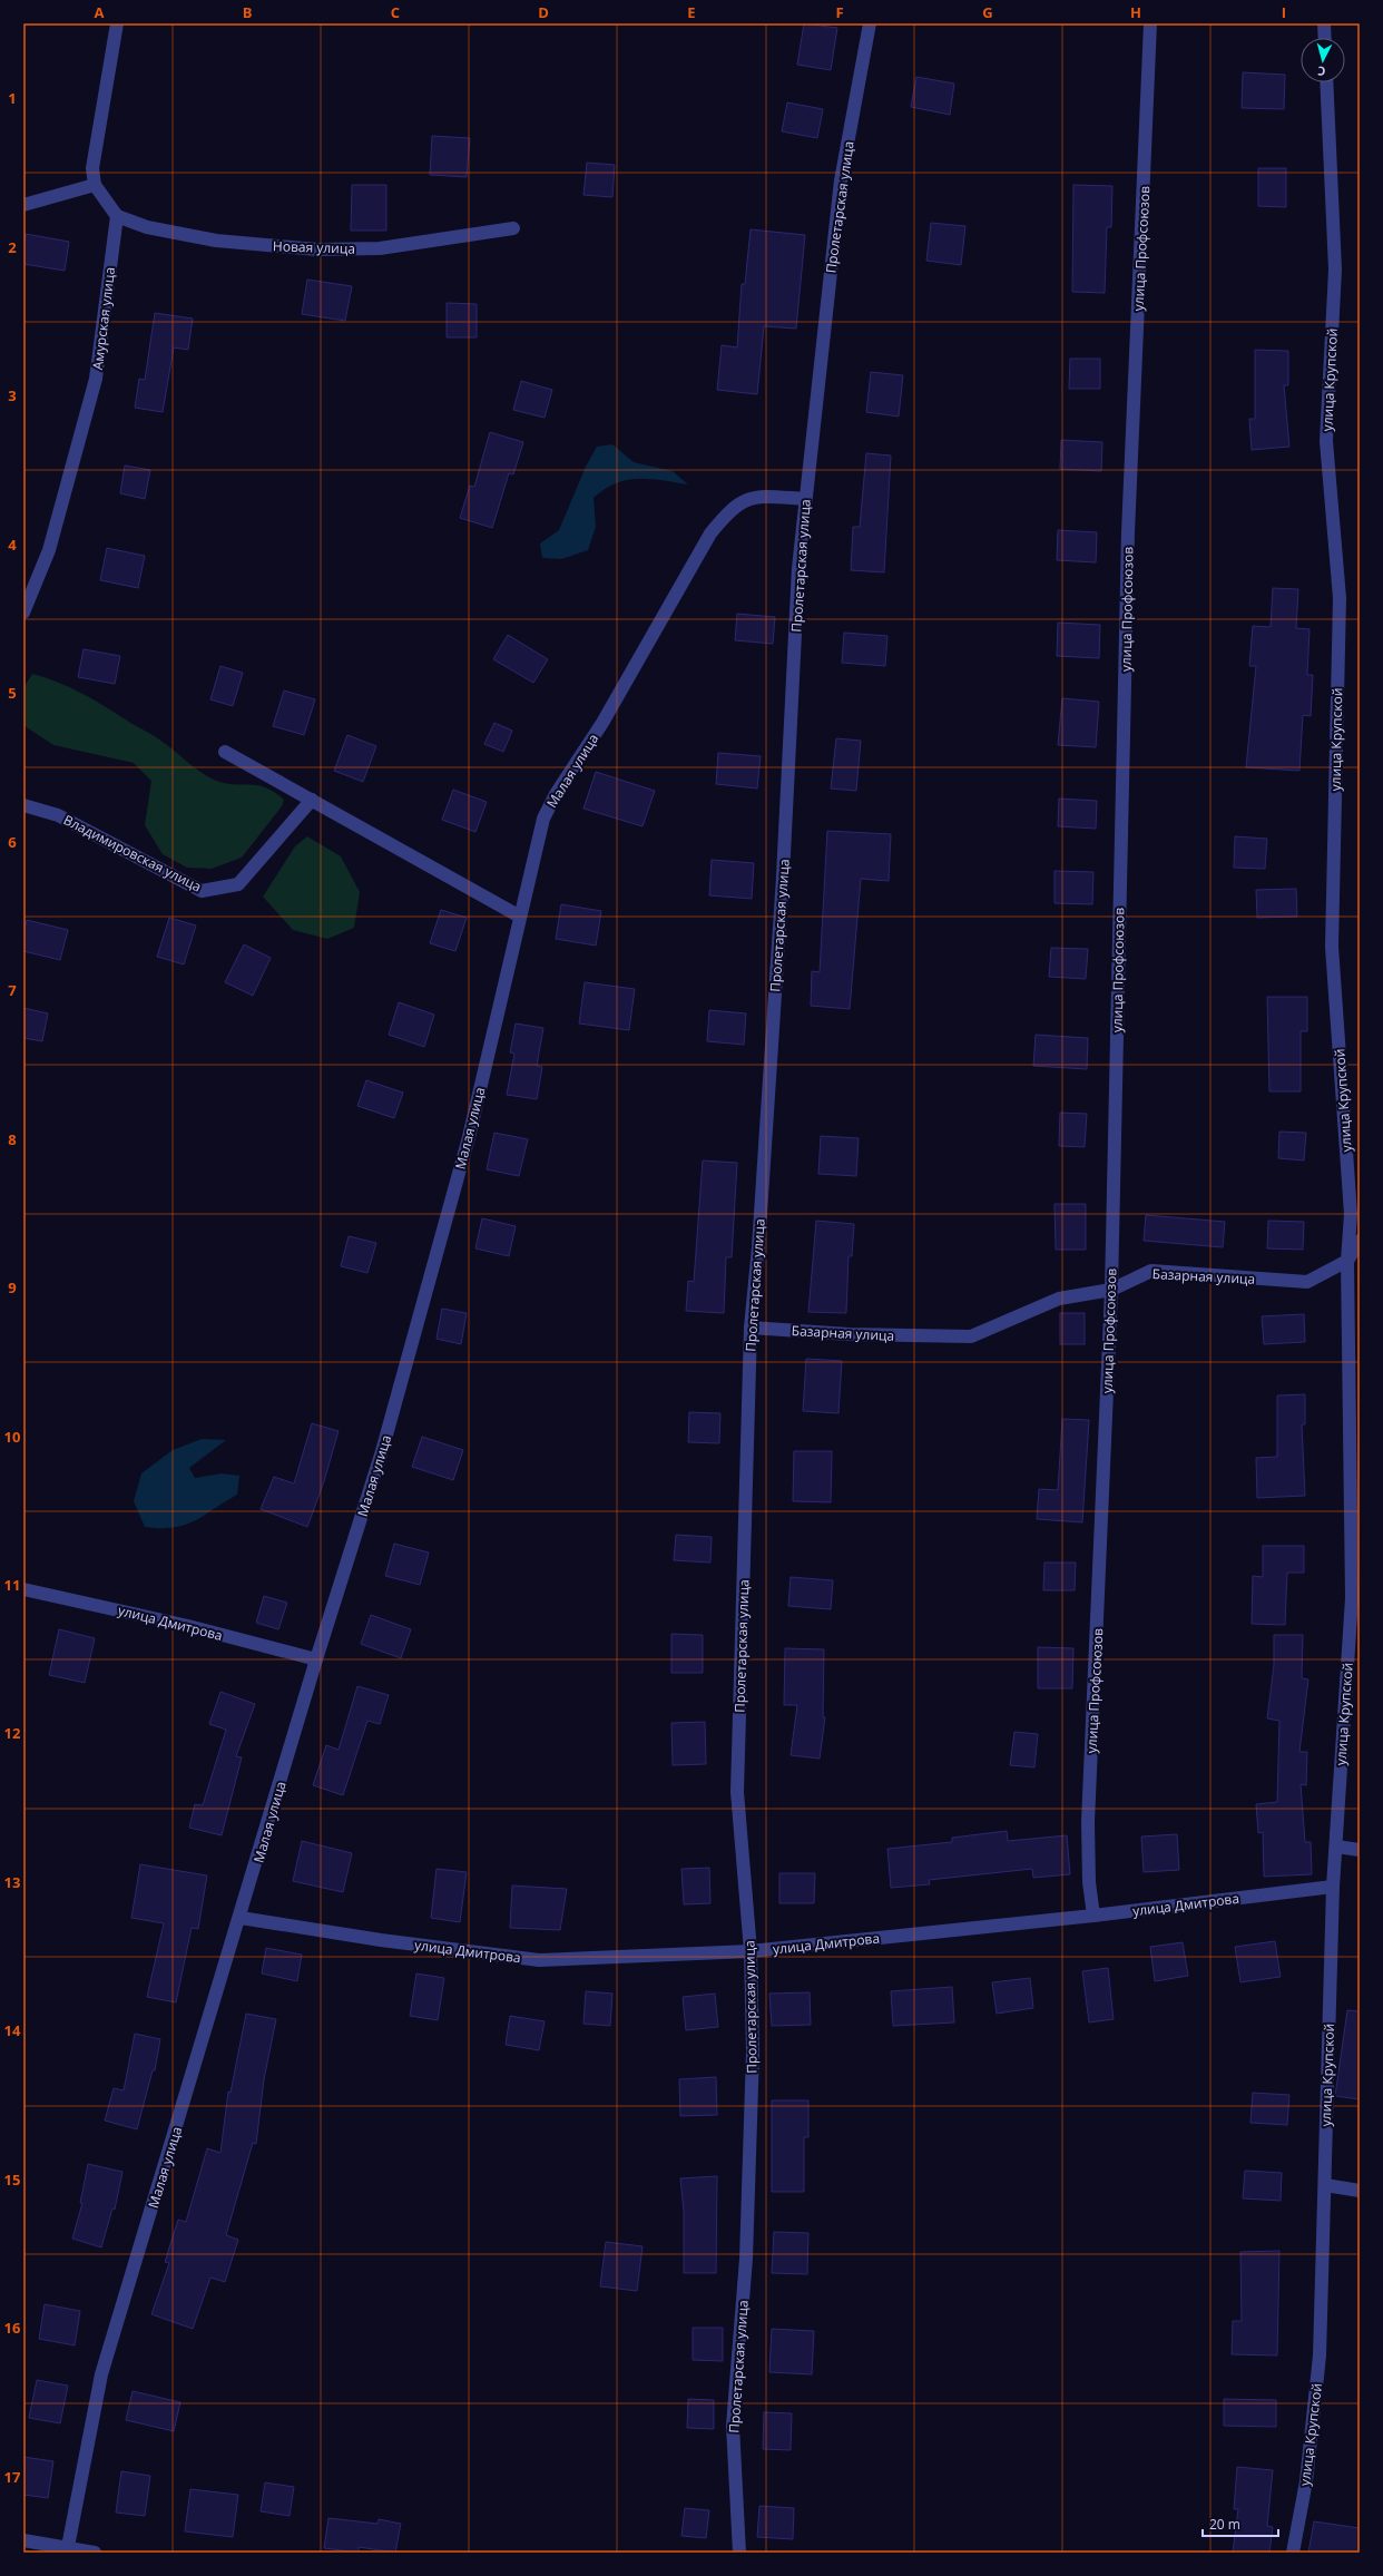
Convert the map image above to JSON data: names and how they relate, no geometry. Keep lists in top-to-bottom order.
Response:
{
  "streets": {
    "street": [
      "Пролетарская улица",
      "Новая улица",
      "улица Профсоюзов",
      "Амурская улица",
      "улица Крупской",
      "Малая улица",
      "Владимировская улица",
      "Базарная улица",
      "улица Дмитрова"
    ]
  },
  "crossings": [
    ["Пролетарская улица", "Малая улица"],
    ["Пролетарская улица", "Базарная улица"],
    ["Пролетарская улица", "улица Дмитрова"],
    ["Новая улица", "Амурская улица"],
    ["улица Профсоюзов", "Базарная улица"],
    ["улица Профсоюзов", "улица Дмитрова"],
    ["улица Крупской", "Базарная улица"],
    ["улица Крупской", "улица Дмитрова"],
    ["Малая улица", "улица Дмитрова"]
  ],
  "scale_bar": "20 m",
  "north": "bottom",
  "grid": {
    "columns": [
      "A",
      "B",
      "C",
      "D",
      "E",
      "F",
      "G",
      "H",
      "I"
    ],
    "rows": [
      "1",
      "2",
      "3",
      "4",
      "5",
      "6",
      "7",
      "8",
      "9",
      "10",
      "11",
      "12",
      "13",
      "14",
      "15",
      "16",
      "17"
    ]
  }
}
